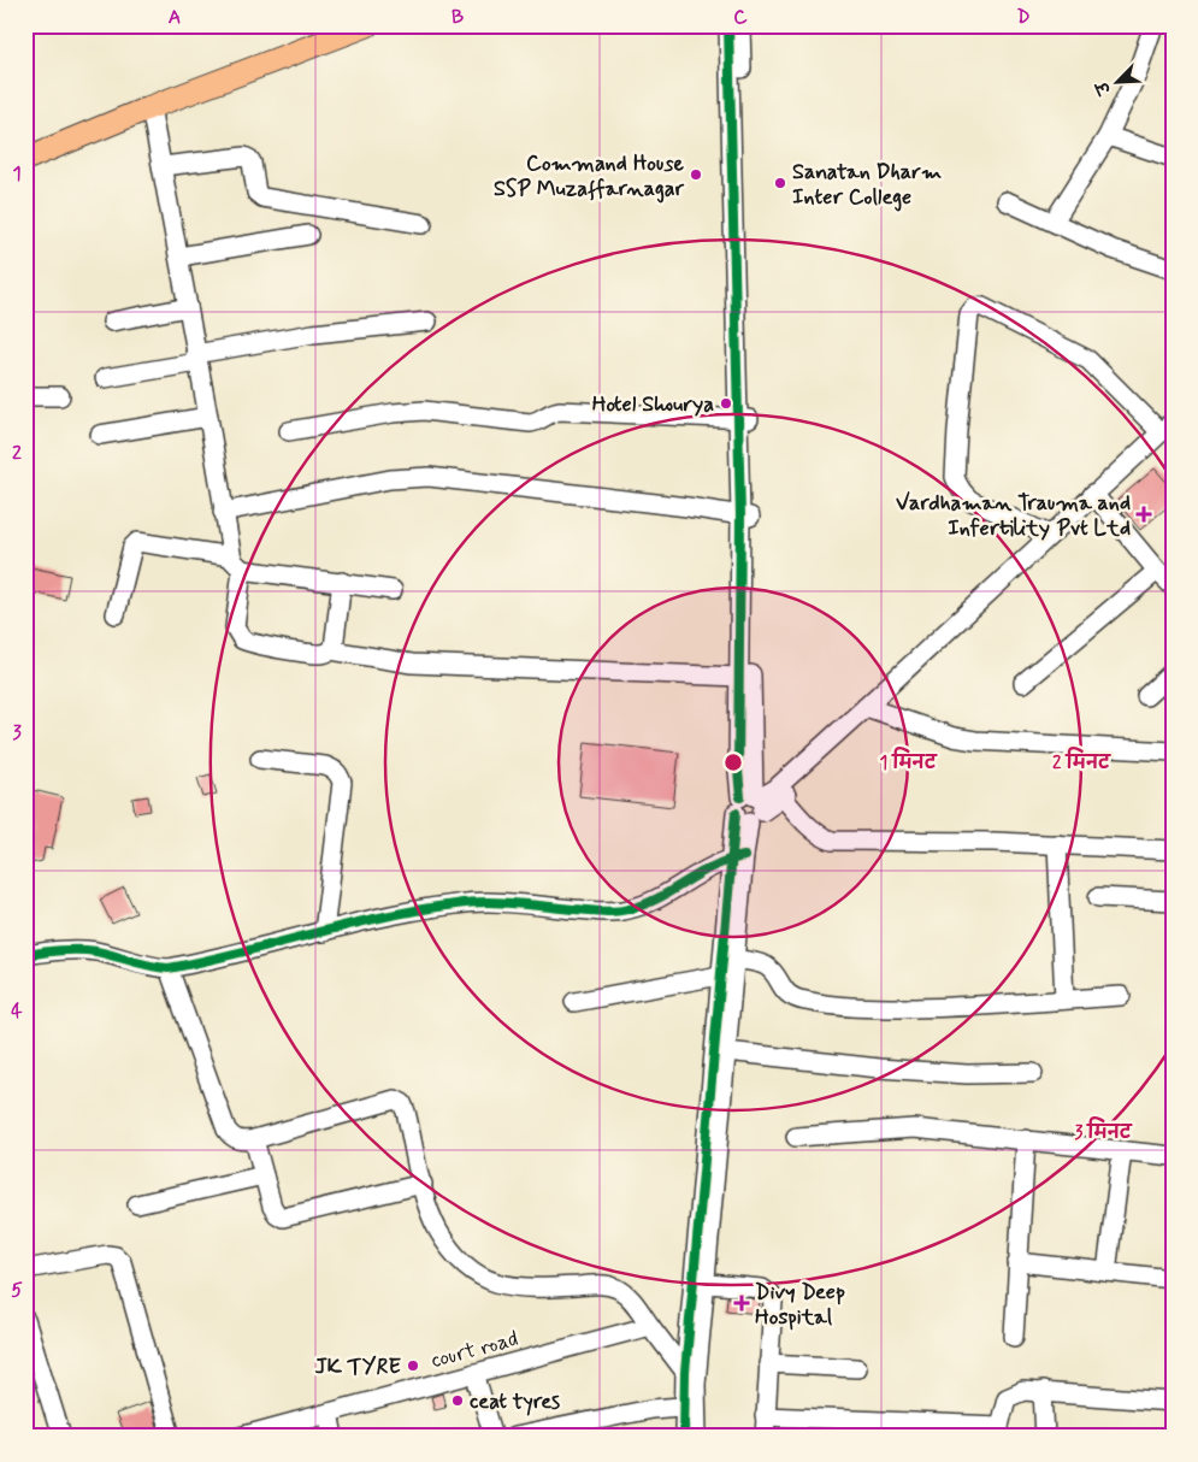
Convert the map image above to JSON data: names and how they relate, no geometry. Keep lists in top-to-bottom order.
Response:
{
  "streets": {
    "street": ["court road"]
  },
  "places": {
    "other": [
      "Command House SSP Muzaffarnagar",
      "Sanatan Dharm Inter College",
      "Hotel Shourya",
      "JK TYRE",
      "ceat tyres"
    ],
    "health": ["Vardhaman Trauma and Infertility Pvt Ltd", "Divy Deep Hospital"]
  },
  "north": "bottom left",
  "grid": {
    "columns": [
      "A",
      "B",
      "C",
      "D"
    ],
    "rows": [
      "1",
      "2",
      "3",
      "4",
      "5"
    ]
  },
  "rings": ["1 मिनट", "2 मिनट", "3 मिनट"]
}
